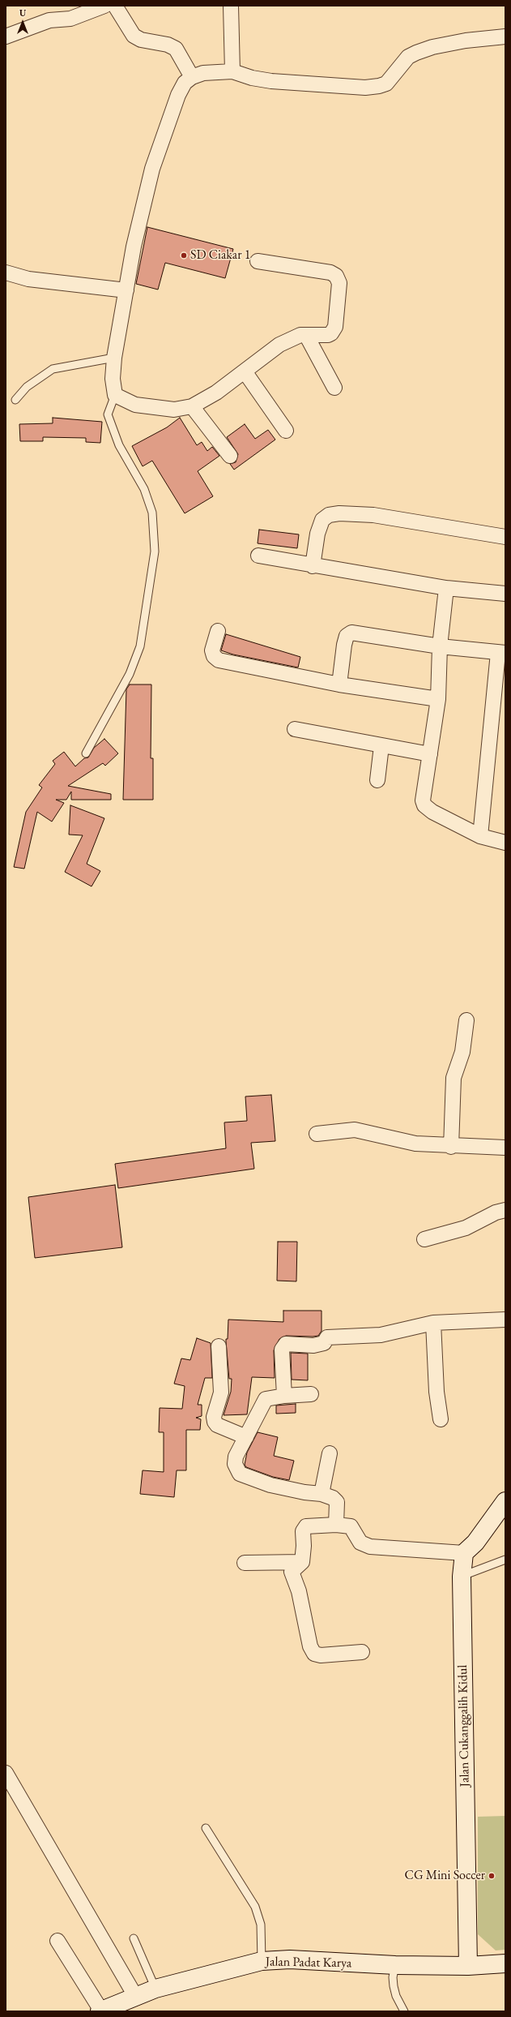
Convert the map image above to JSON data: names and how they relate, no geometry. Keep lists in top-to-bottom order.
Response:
{
  "streets": {
    "street": ["Jalan Cukanggalih Kidul", "Jalan Padat Karya"]
  },
  "crossings": [
    ["Jalan Cukanggalih Kidul", "Jalan Padat Karya"]
  ],
  "places": ["SD Ciakar 1", "CG Mini Soccer"],
  "north": "top"
}
